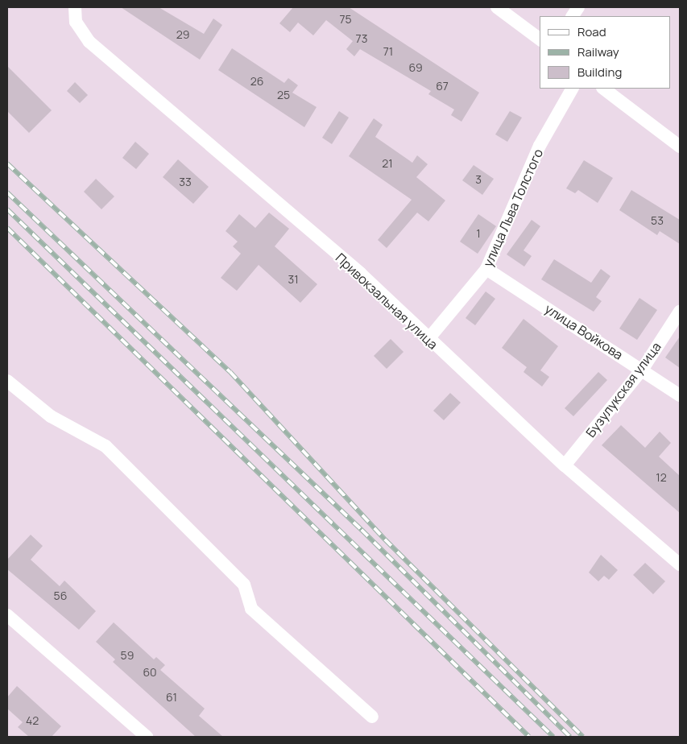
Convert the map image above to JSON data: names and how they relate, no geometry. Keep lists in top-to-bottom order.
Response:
{
  "streets": {
    "street": [
      "улица Льва Толстого",
      "Привокзальная улица",
      "улица Войкова",
      "Бузулукская улица"
    ]
  },
  "crossings": [
    ["улица Льва Толстого", "Привокзальная улица"],
    ["улица Льва Толстого", "улица Войкова"],
    ["Привокзальная улица", "Бузулукская улица"],
    ["улица Войкова", "Бузулукская улица"]
  ],
  "house_numbers": [
    "75",
    "29",
    "73",
    "71",
    "69",
    "26",
    "67",
    "25",
    "21",
    "3",
    "33",
    "53",
    "1",
    "31",
    "12",
    "56",
    "59",
    "60",
    "61",
    "42"
  ],
  "legend": ["Road", "Railway", "Building"]
}
